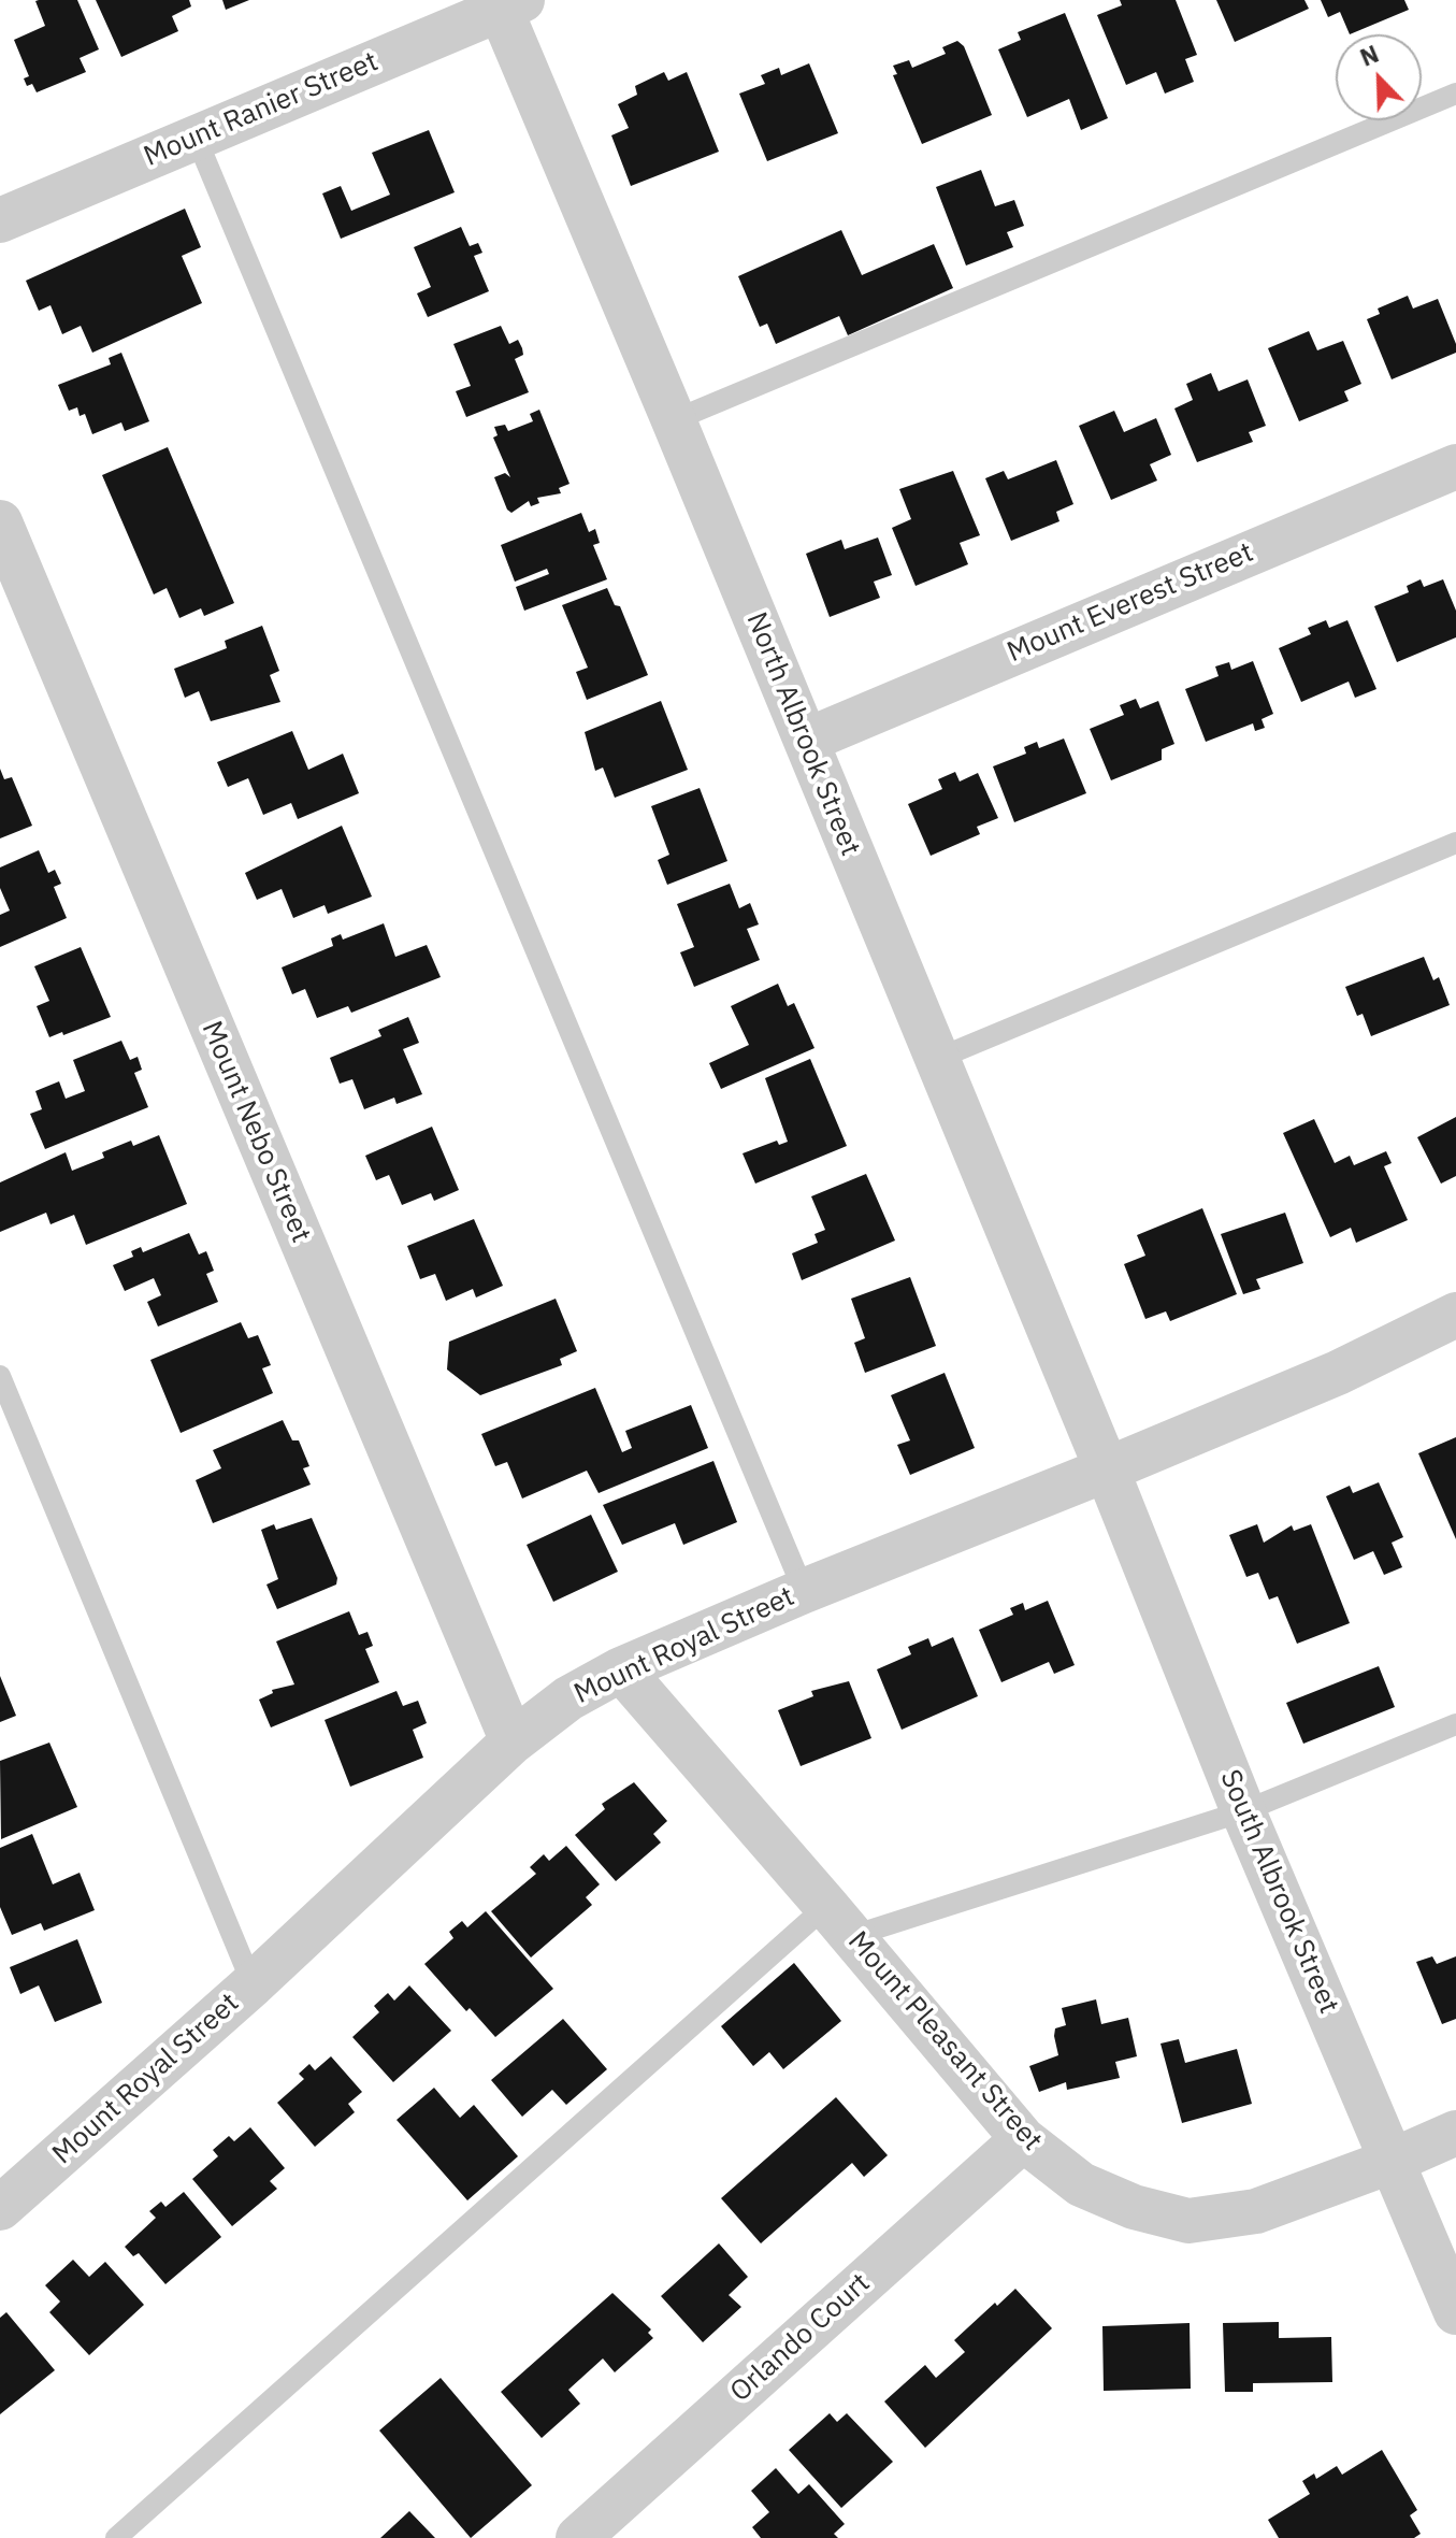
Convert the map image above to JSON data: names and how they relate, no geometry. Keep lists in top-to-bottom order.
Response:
{
  "streets": {
    "street": [
      "Mount Ranier Street",
      "Mount Everest Street",
      "North Albrook Street",
      "Mount Nebo Street",
      "Mount Royal Street",
      "South Albrook Street",
      "Mount Pleasant Street",
      "Orlando Court"
    ]
  },
  "crossings": [
    ["Mount Ranier Street", "North Albrook Street"],
    ["Mount Everest Street", "North Albrook Street"],
    ["North Albrook Street", "Mount Royal Street"],
    ["North Albrook Street", "South Albrook Street"],
    ["Mount Nebo Street", "Mount Royal Street"],
    ["Mount Royal Street", "South Albrook Street"],
    ["Mount Royal Street", "Mount Pleasant Street"],
    ["South Albrook Street", "Mount Pleasant Street"],
    ["Mount Pleasant Street", "Orlando Court"]
  ],
  "north": "top left"
}
